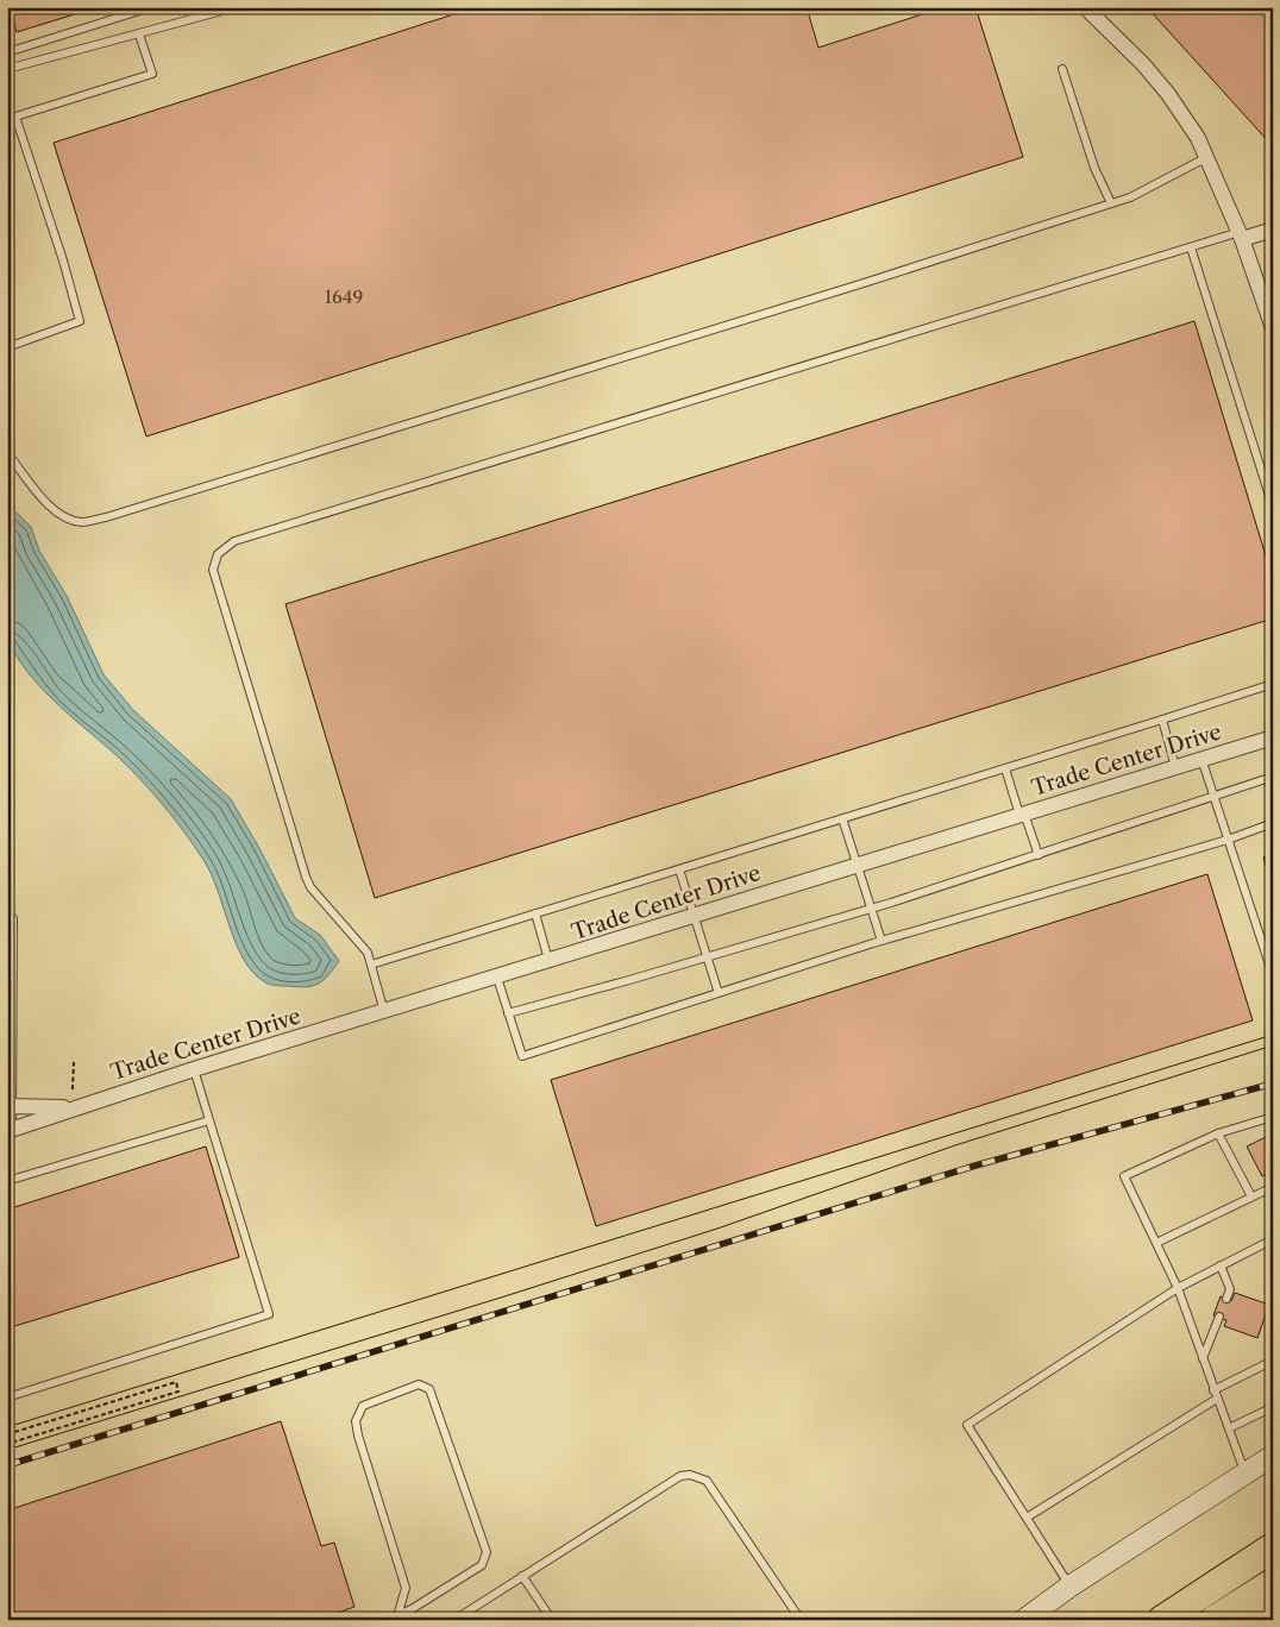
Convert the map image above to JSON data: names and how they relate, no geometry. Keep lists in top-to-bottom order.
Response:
{
  "streets": {
    "street": ["Trade Center Drive"]
  },
  "house_numbers": ["1649"]
}
